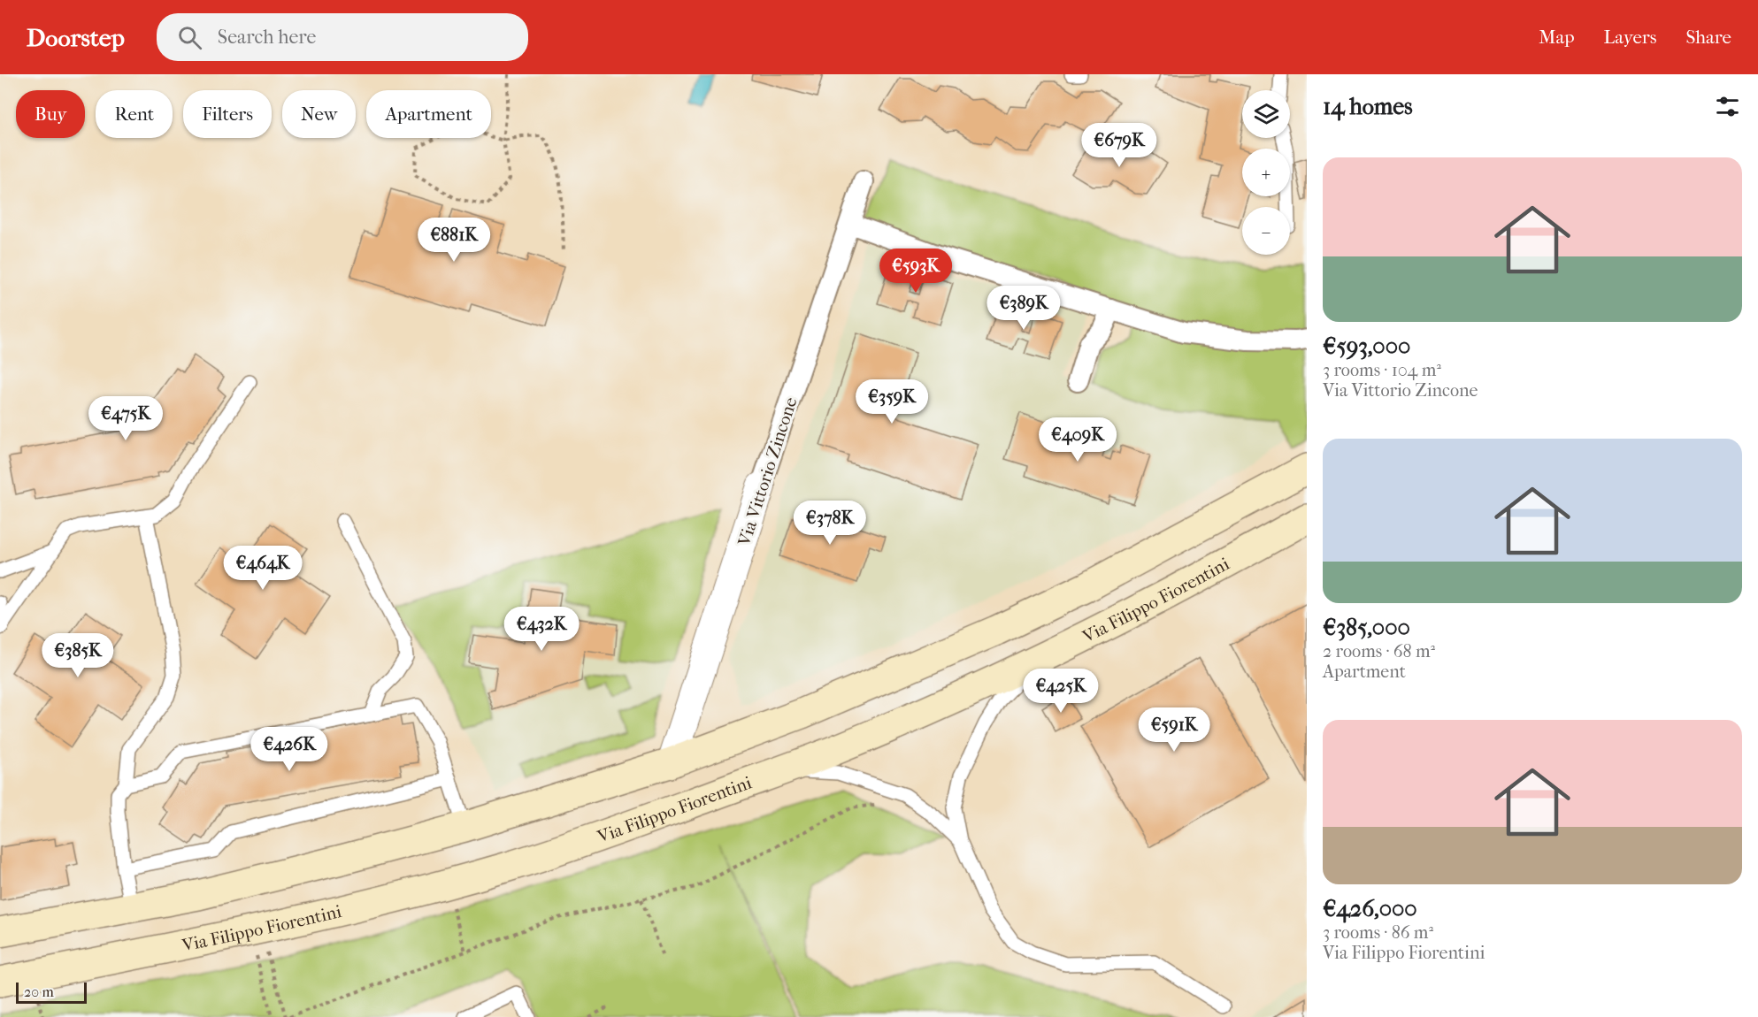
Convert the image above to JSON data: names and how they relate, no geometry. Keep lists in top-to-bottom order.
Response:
{
  "streets": {
    "main road": ["Via Filippo Fiorentini"],
    "street": ["Via Vittorio Zincone"]
  },
  "scale_bar": "20 m",
  "page": {
    "header": "Doorstep",
    "search": "Search here",
    "nav": ["Map", "Layers", "Share"],
    "heading": "14 homes",
    "map_buttons": ["+", "−"],
    "chip": [
      "Buy",
      "Rent",
      "Filters",
      "New",
      "Apartment"
    ],
    "price": [
      "€679K",
      "€881K",
      "€593K",
      "€389K",
      "€359K",
      "€475K",
      "€409K",
      "€378K",
      "€464K",
      "€432K",
      "€385K",
      "€425K",
      "€591K",
      "€426K"
    ],
    "list": [
      {
        "name": "€593,000",
        "note": "3 rooms · 104 m² · Via Vittorio Zincone"
      },
      {
        "name": "€385,000",
        "note": "2 rooms · 68 m² · Apartment"
      },
      {
        "name": "€426,000",
        "note": "3 rooms · 86 m² · Via Filippo Fiorentini"
      }
    ],
    "scale": "20 m"
  }
}
